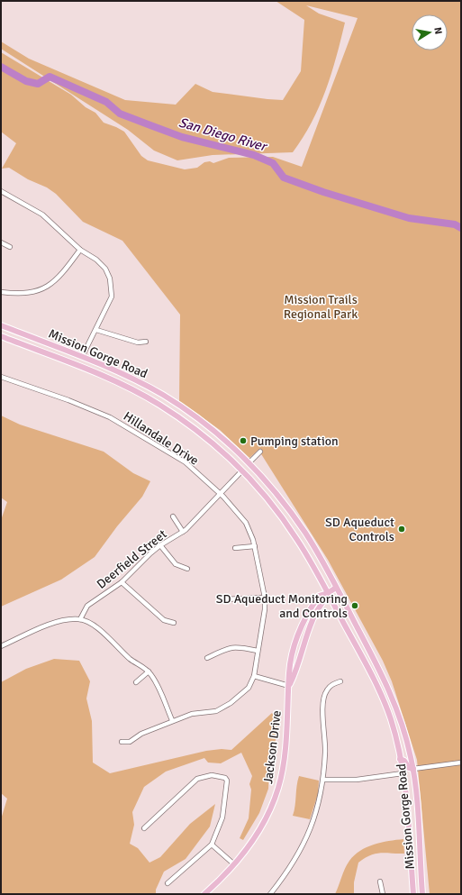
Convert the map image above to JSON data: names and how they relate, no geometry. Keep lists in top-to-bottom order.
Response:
{
  "streets": {
    "main road": ["Mission Gorge Road", "Jackson Drive"],
    "street": ["Hillandale Drive", "Deerfield Street"]
  },
  "crossings": [
    ["Mission Gorge Road", "Deerfield Street"],
    ["Mission Gorge Road", "Jackson Drive"],
    ["Hillandale Drive", "Deerfield Street"]
  ],
  "water": ["San Diego River"],
  "parks": ["Mission Trails Regional Park"],
  "places": ["Pumping station", "SD Aqueduct Controls", "SD Aqueduct Monitoring and Controls"],
  "north": "right"
}
